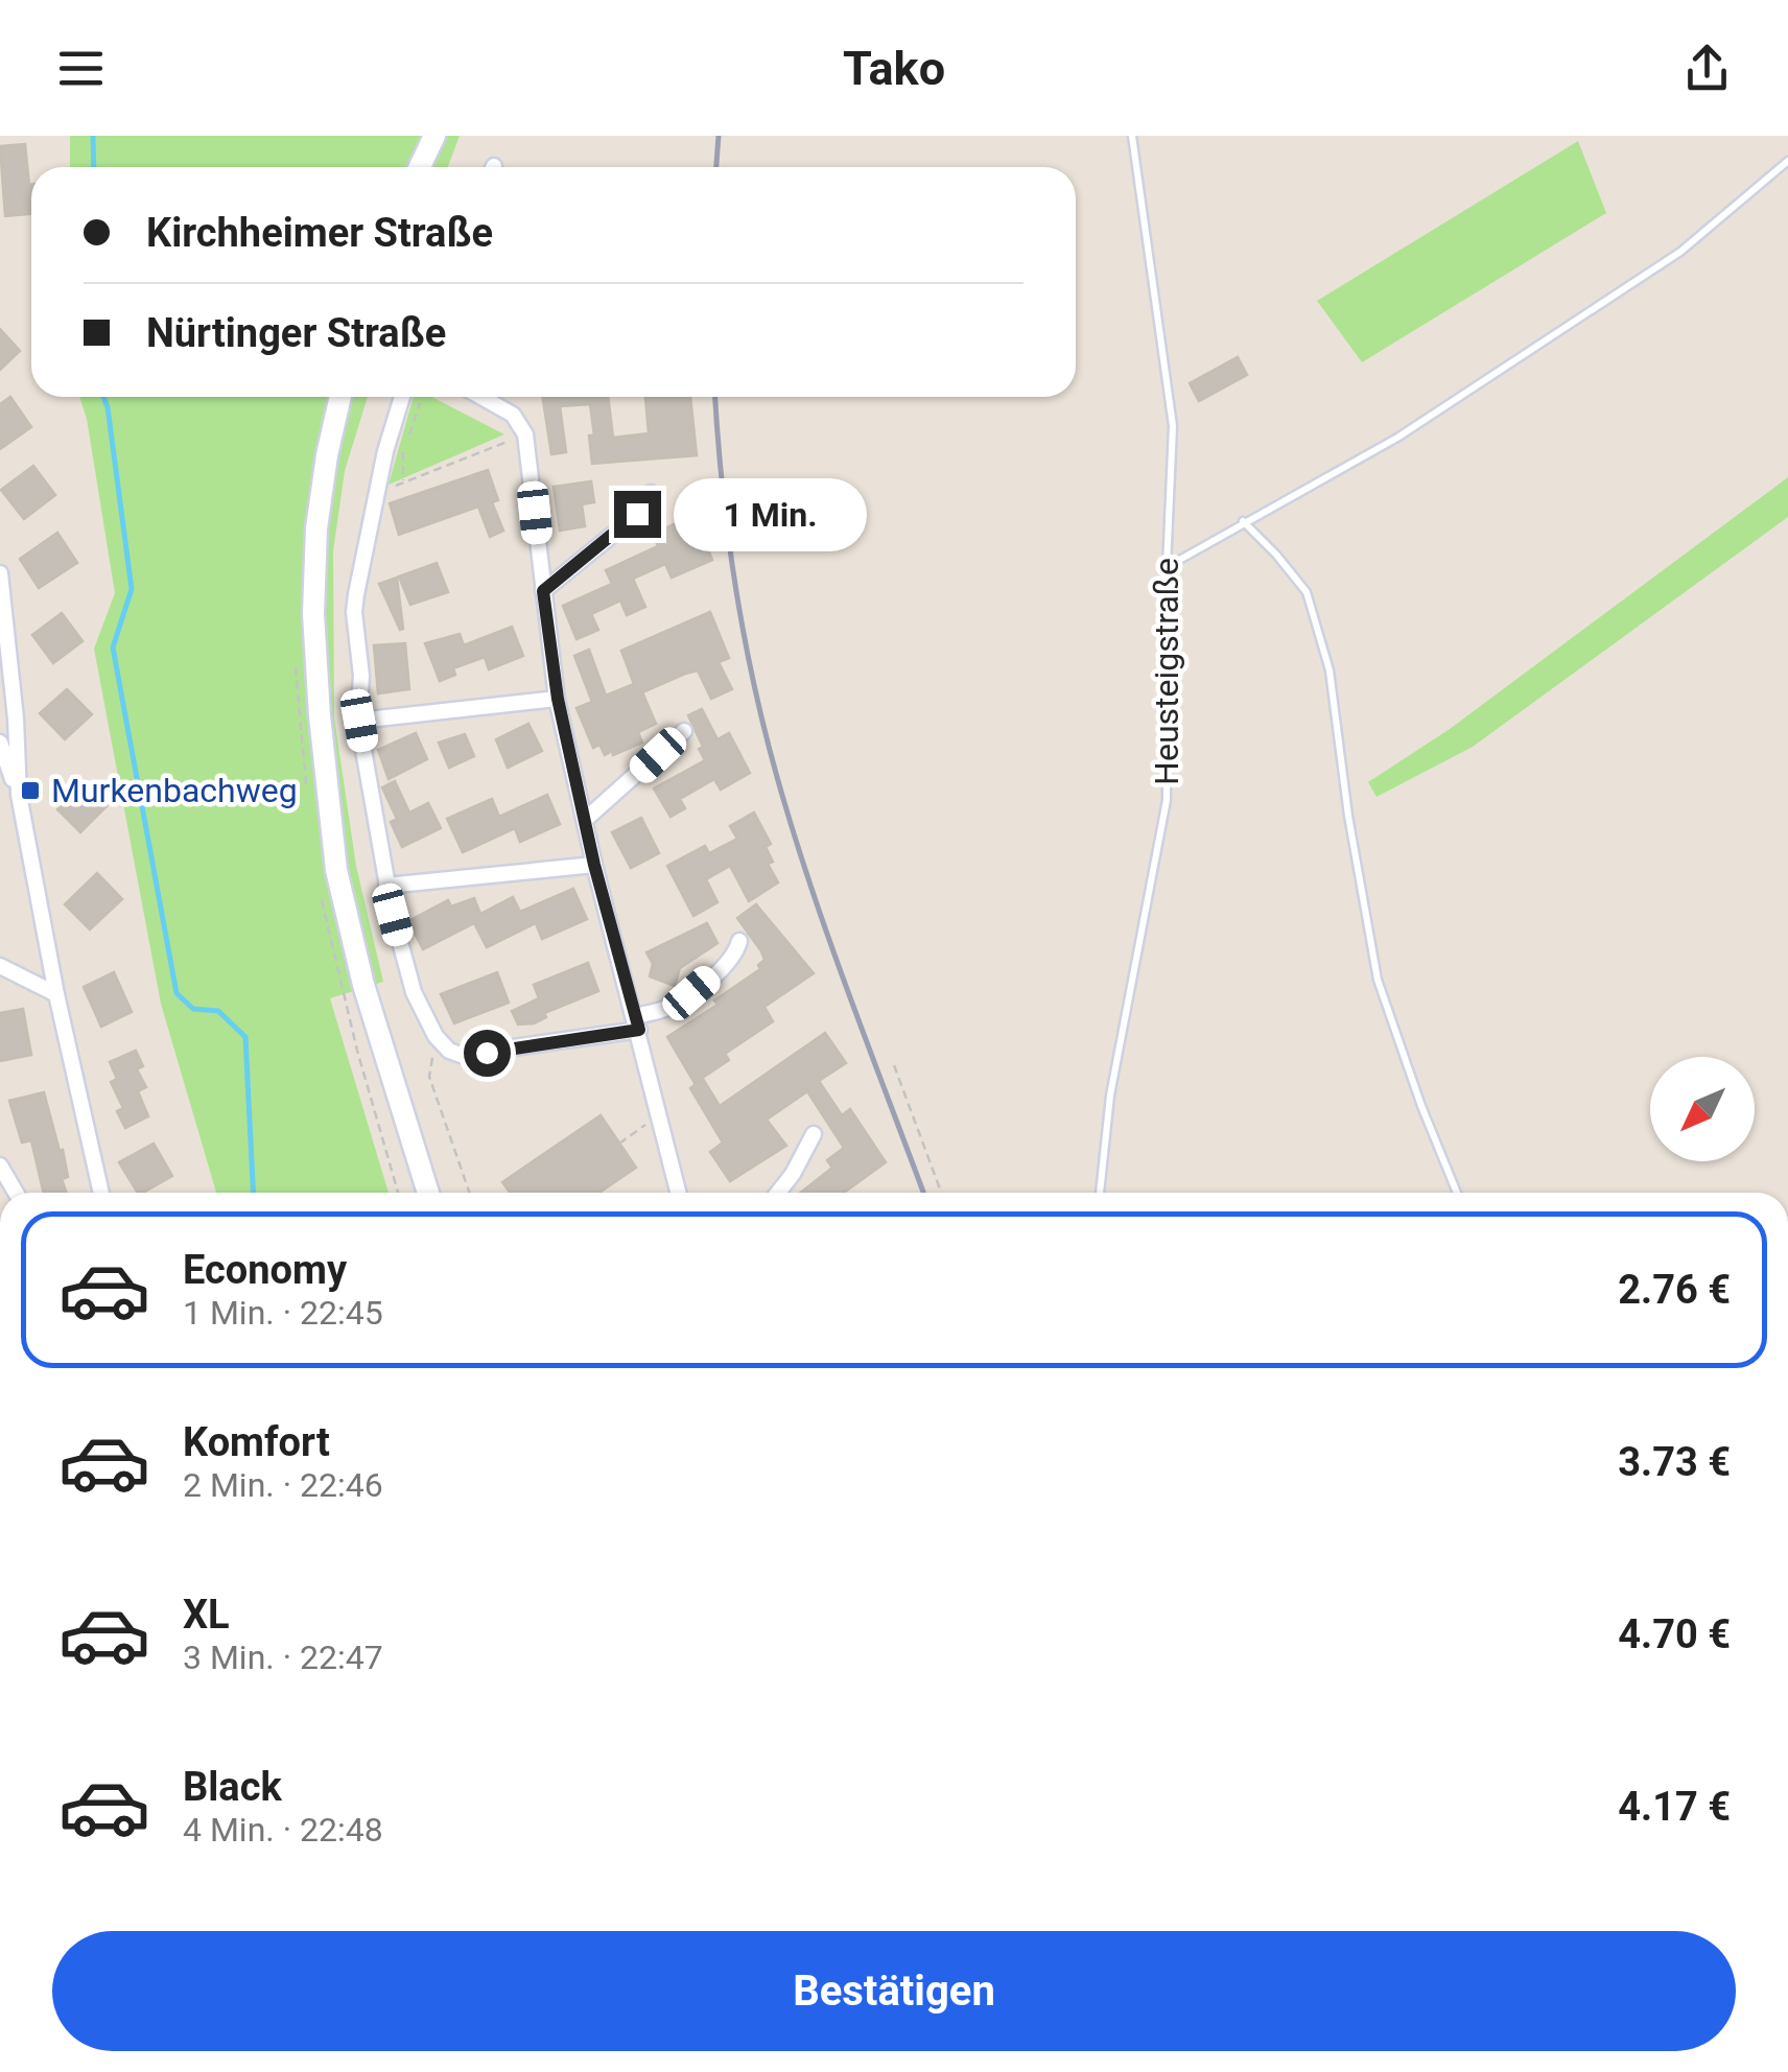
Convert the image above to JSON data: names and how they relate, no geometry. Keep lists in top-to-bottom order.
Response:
{
  "streets": {
    "lane": ["Heusteigstraße"]
  },
  "places": {
    "transit": ["Murkenbachweg"]
  },
  "north": "bottom left",
  "page": {
    "header": "Tako",
    "banner": ["Kirchheimer Straße", "Nürtinger Straße"],
    "bubble": "1 Min.",
    "list": [
      {
        "name": "Economy",
        "note": "1 Min. · 22:45",
        "value": "2.76 €"
      },
      {
        "name": "Komfort",
        "note": "2 Min. · 22:46",
        "value": "3.73 €"
      },
      {
        "name": "XL",
        "note": "3 Min. · 22:47",
        "value": "4.70 €"
      },
      {
        "name": "Black",
        "note": "4 Min. · 22:48",
        "value": "4.17 €"
      }
    ],
    "buttons": "Bestätigen"
  }
}
